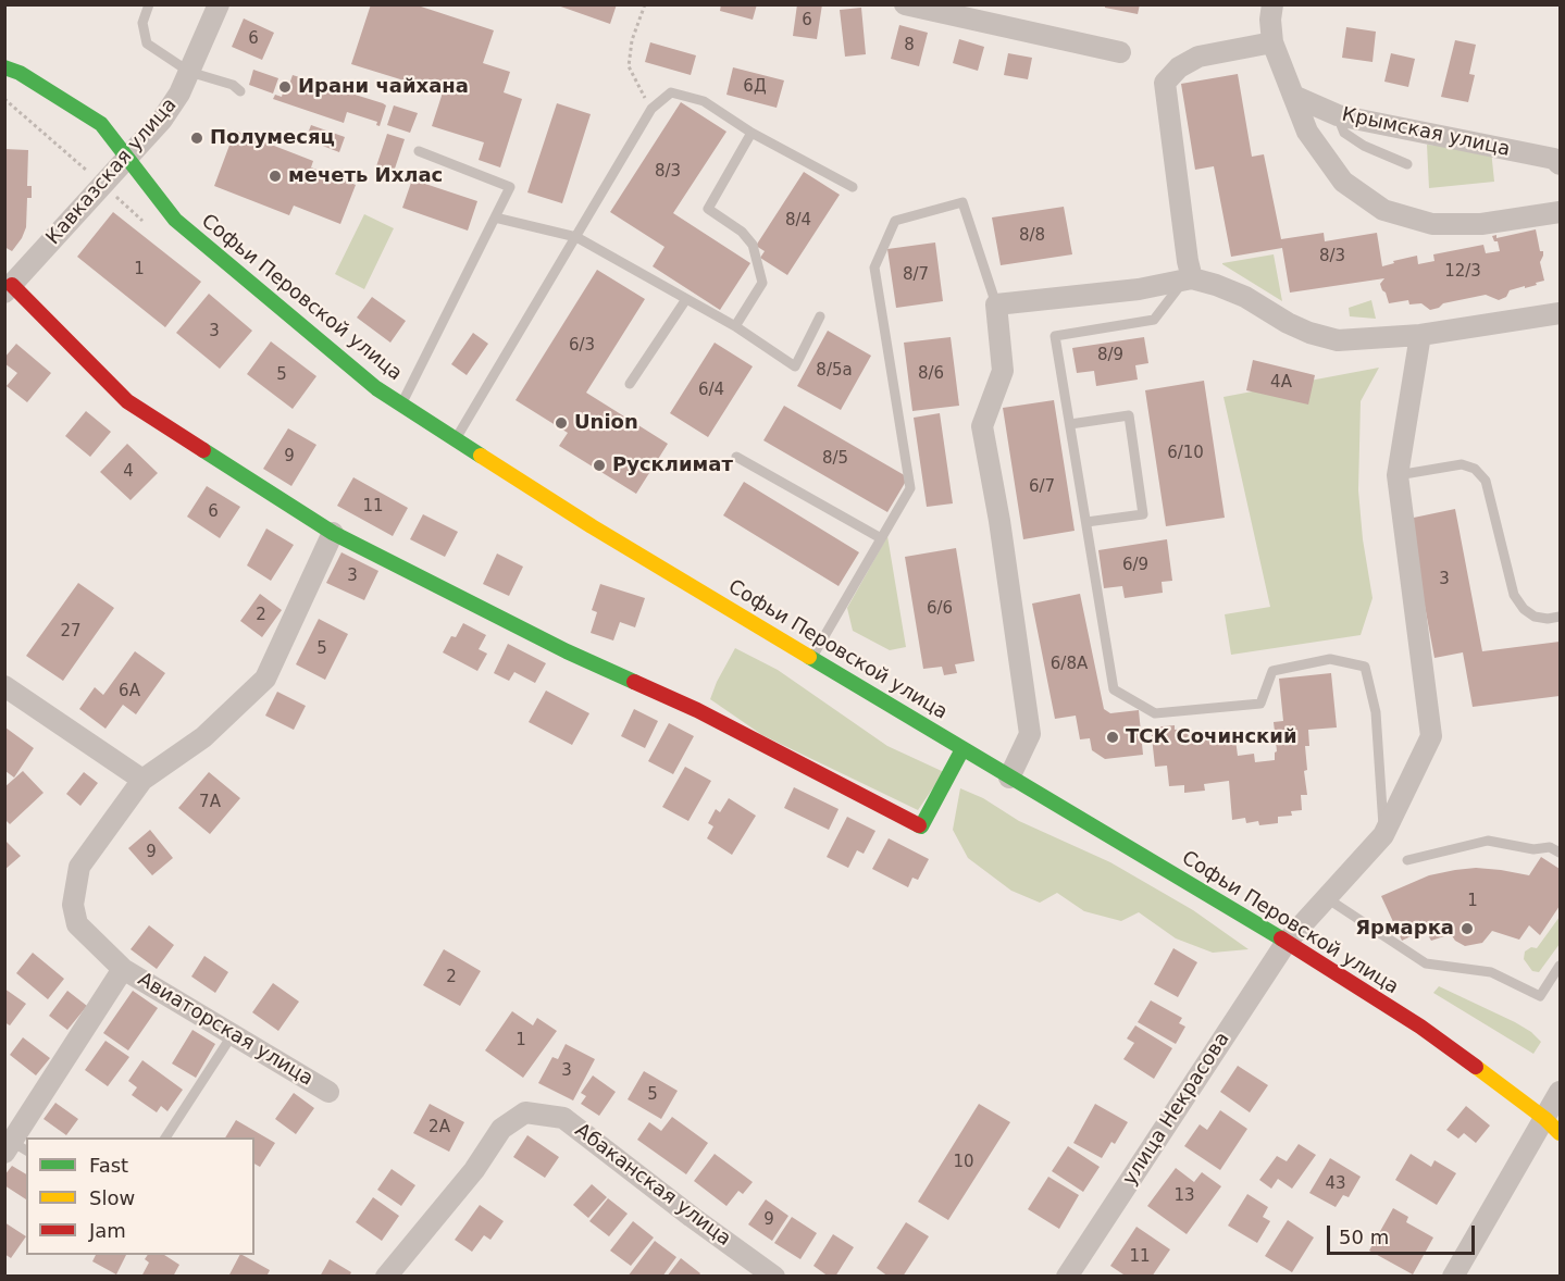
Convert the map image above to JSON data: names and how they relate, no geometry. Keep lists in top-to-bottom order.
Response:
{
  "streets": {
    "main road": ["Софьи Перовской улица"],
    "street": [
      "Крымская улица",
      "Кавказская улица",
      "Авиаторская улица",
      "улица Некрасова",
      "Абаканская улица"
    ]
  },
  "crossings": [
    ["Кавказская улица", "Софьи Перовской улица"],
    ["Софьи Перовской улица", "улица Некрасова"]
  ],
  "places": [
    "Ирани чайхана",
    "Полумесяц",
    "мечеть Ихлас",
    "Union",
    "Русклимат",
    "ТСК Сочинский",
    "Ярмарка"
  ],
  "house_numbers": [
    "6",
    "6",
    "8",
    "6Д",
    "8/3",
    "8/4",
    "8/8",
    "8/3",
    "1",
    "12/3",
    "8/7",
    "3",
    "6/3",
    "8/9",
    "8/5а",
    "8/6",
    "5",
    "4А",
    "6/4",
    "6/10",
    "9",
    "8/5",
    "4",
    "6/7",
    "11",
    "6",
    "6/9",
    "3",
    "3",
    "6/6",
    "2",
    "27",
    "5",
    "6/8А",
    "6А",
    "7А",
    "9",
    "1",
    "2",
    "1",
    "3",
    "5",
    "2А",
    "10",
    "43",
    "13",
    "9",
    "11"
  ],
  "legend": ["Fast", "Slow", "Jam"],
  "scale_bar": "50 m"
}
